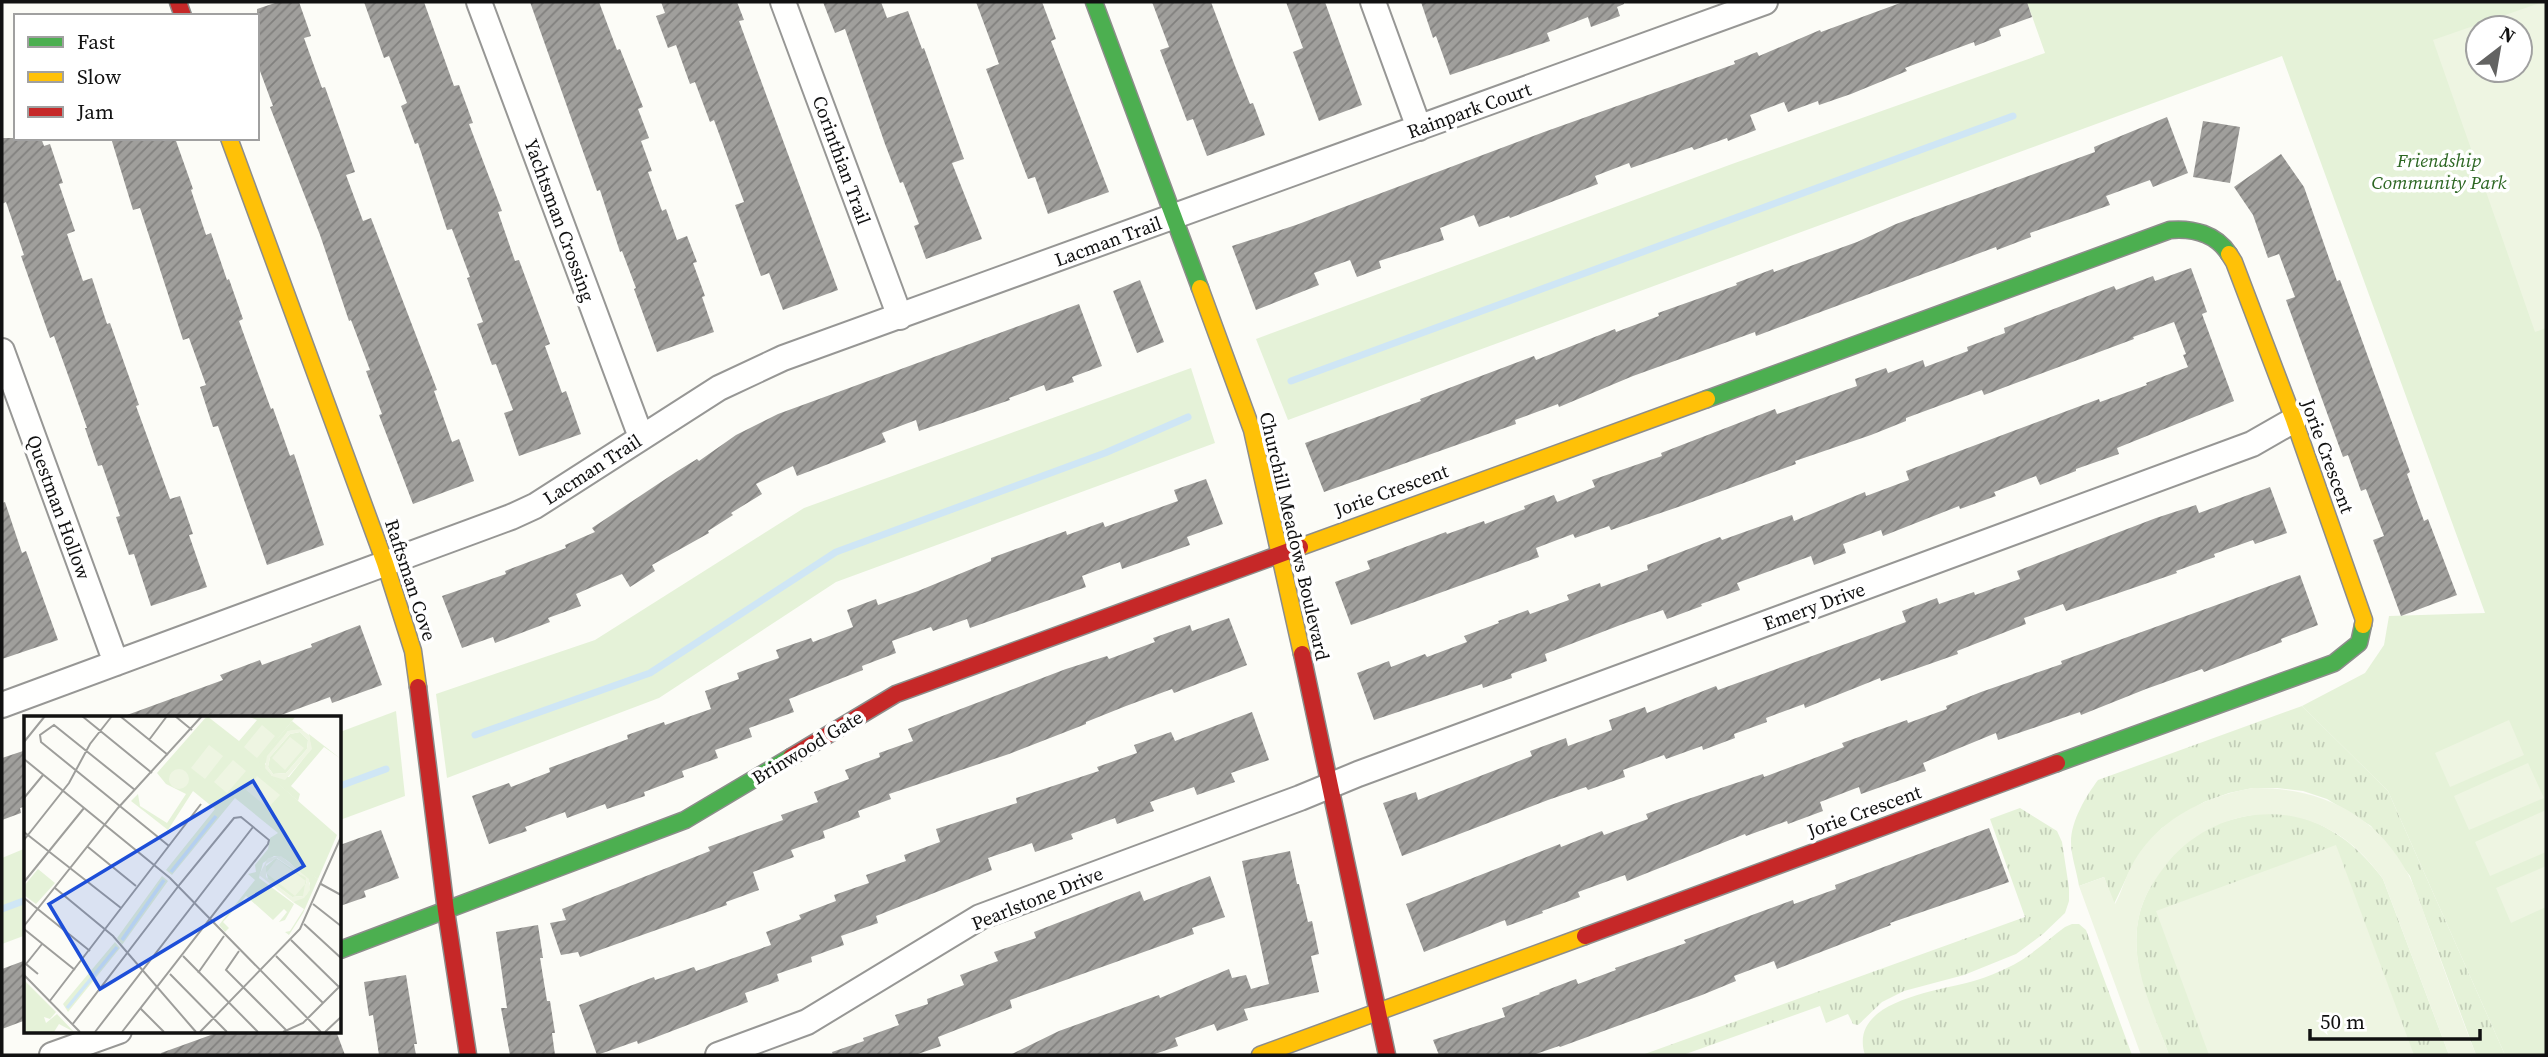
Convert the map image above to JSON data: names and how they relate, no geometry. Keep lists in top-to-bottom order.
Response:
{
  "streets": {
    "street": [
      "Rainpark Court",
      "Corinthian Trail",
      "Yachtsman Crossing",
      "Lacman Trail",
      "Jorie Crescent",
      "Questman Hollow",
      "Churchill Meadows Boulevard",
      "Raftsman Cove",
      "Emery Drive",
      "Brinwood Gate",
      "Pearlstone Drive"
    ]
  },
  "crossings": [
    ["Rainpark Court", "Lacman Trail"],
    ["Rainpark Court", "Churchill Meadows Boulevard"],
    ["Corinthian Trail", "Lacman Trail"],
    ["Yachtsman Crossing", "Lacman Trail"],
    ["Lacman Trail", "Questman Hollow"],
    ["Lacman Trail", "Churchill Meadows Boulevard"],
    ["Lacman Trail", "Raftsman Cove"],
    ["Jorie Crescent", "Churchill Meadows Boulevard"],
    ["Jorie Crescent", "Emery Drive"],
    ["Jorie Crescent", "Brinwood Gate"],
    ["Churchill Meadows Boulevard", "Emery Drive"],
    ["Churchill Meadows Boulevard", "Brinwood Gate"],
    ["Churchill Meadows Boulevard", "Pearlstone Drive"],
    ["Raftsman Cove", "Brinwood Gate"],
    ["Emery Drive", "Pearlstone Drive"]
  ],
  "parks": ["Friendship Community Park"],
  "legend": ["Fast", "Slow", "Jam"],
  "scale_bar": "50 m",
  "north": "top right"
}
